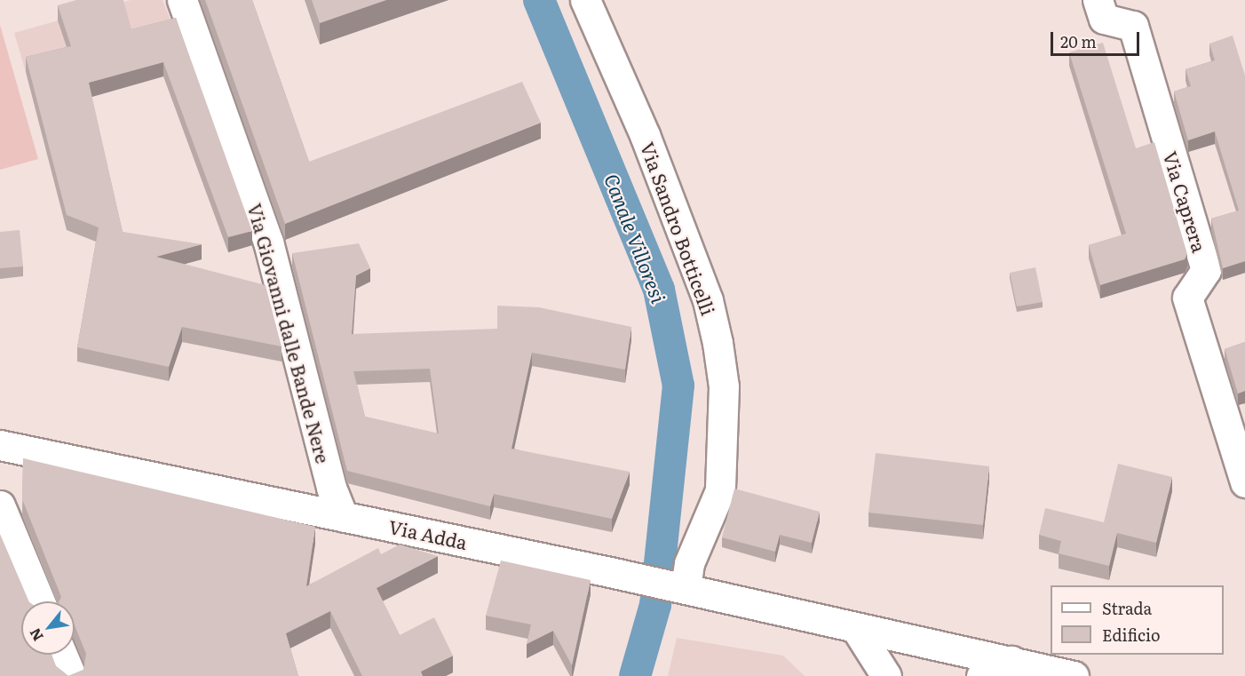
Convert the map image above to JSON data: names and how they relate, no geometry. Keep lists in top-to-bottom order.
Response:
{
  "streets": {
    "street": [
      "Via Caprera",
      "Via Sandro Botticelli",
      "Via Giovanni dalle Bande Nere",
      "Via Adda"
    ]
  },
  "crossings": [
    ["Via Sandro Botticelli", "Via Adda"],
    ["Via Giovanni dalle Bande Nere", "Via Adda"]
  ],
  "water": ["Canale Villoresi"],
  "legend": ["Strada", "Edificio"],
  "scale_bar": "20 m",
  "north": "bottom left"
}
